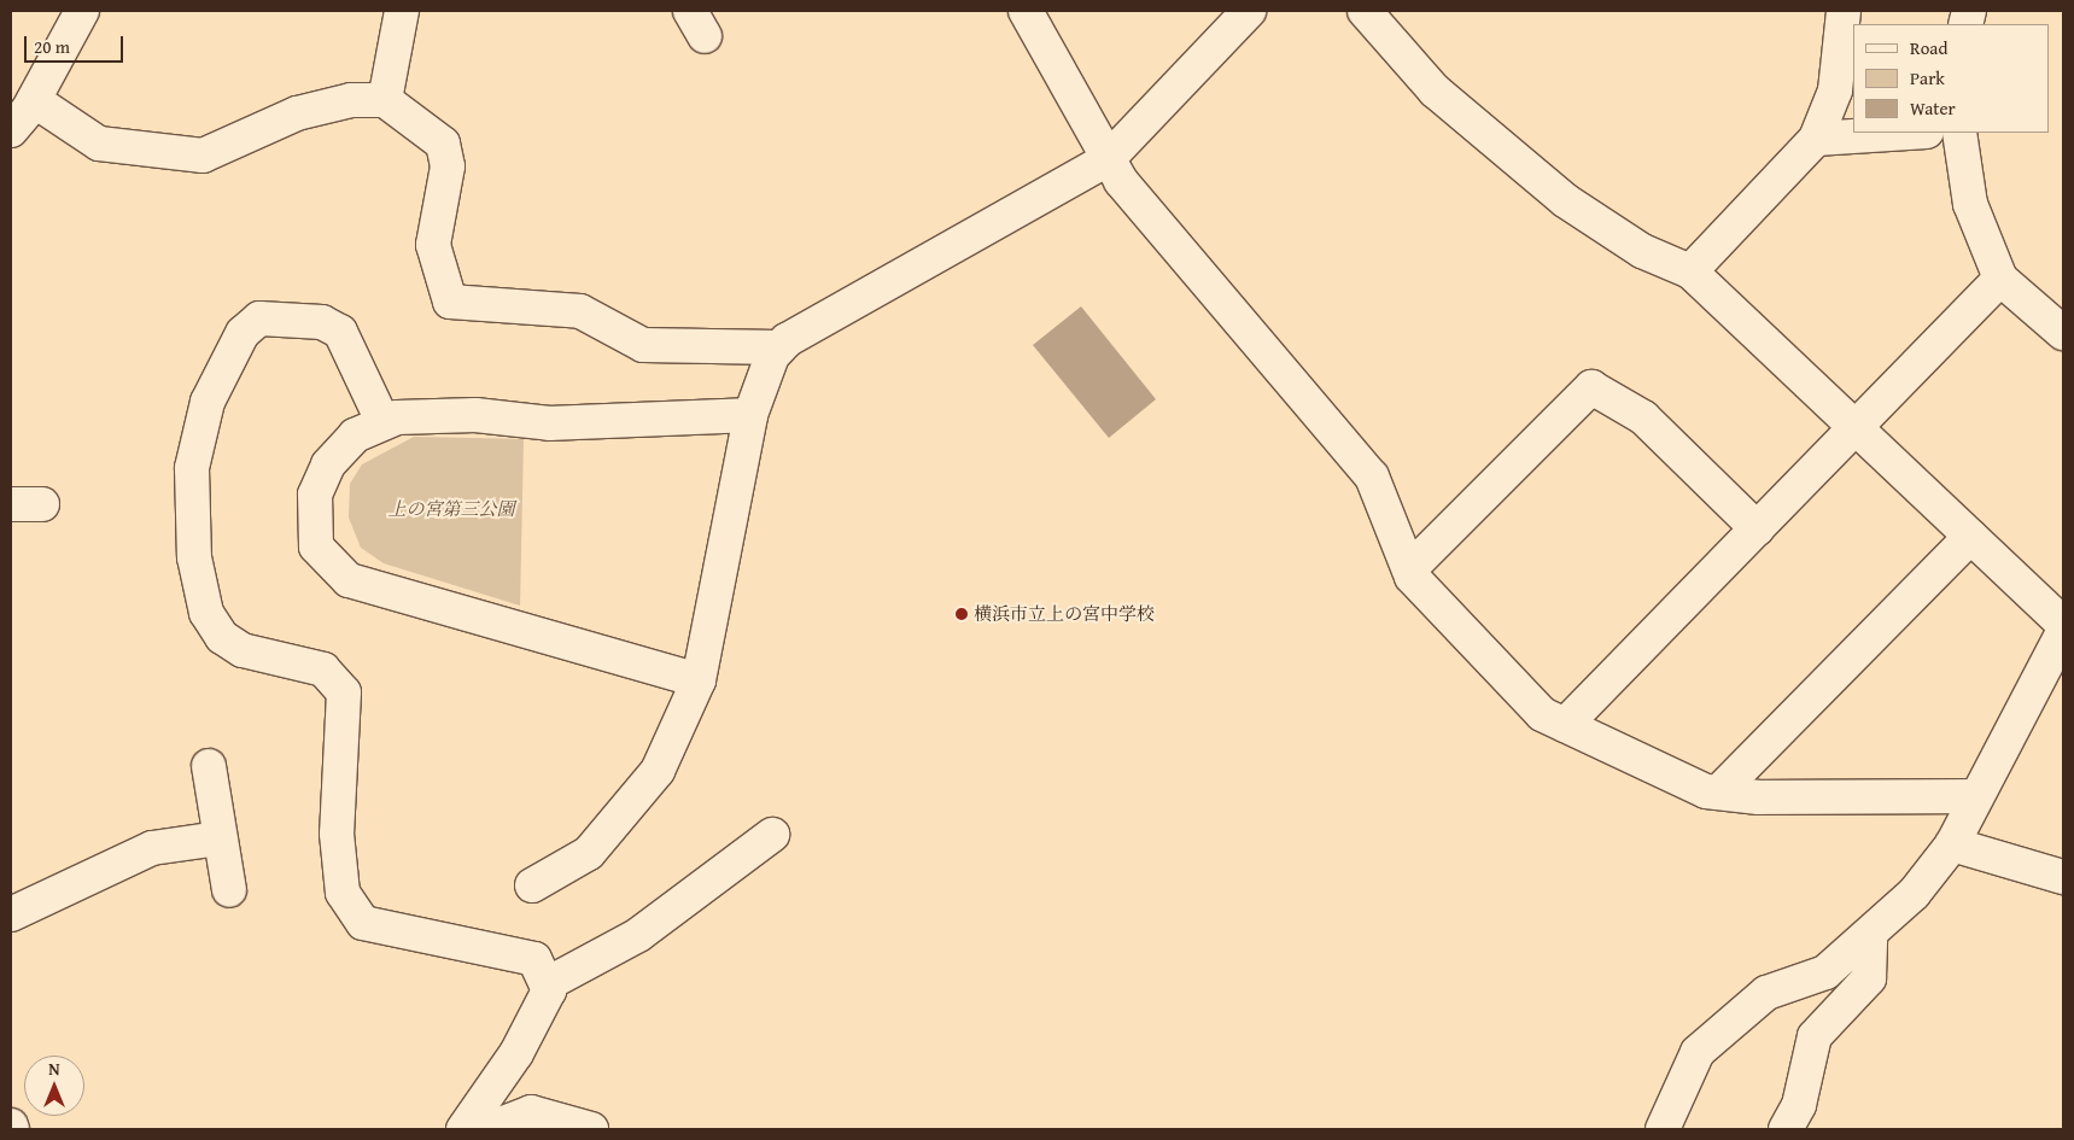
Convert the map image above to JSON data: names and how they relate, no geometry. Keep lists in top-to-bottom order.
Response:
{
  "parks": ["上の宮第三公園"],
  "places": ["横浜市立上の宮中学校"],
  "legend": ["Road", "Park", "Water"],
  "scale_bar": "20 m",
  "north": "top"
}
